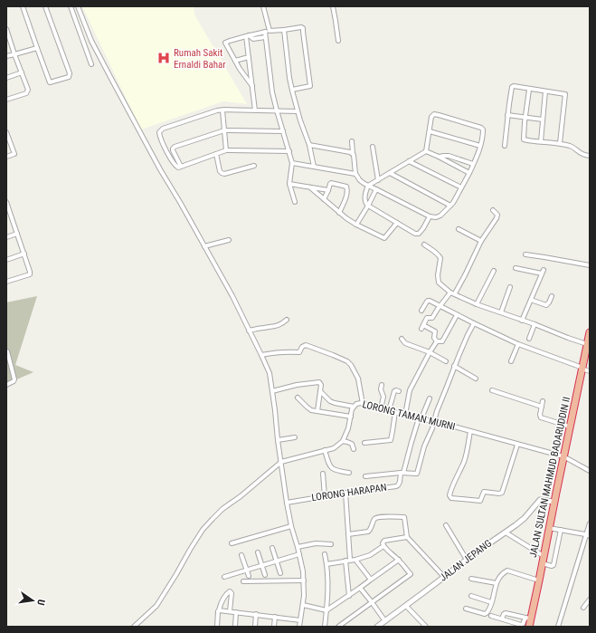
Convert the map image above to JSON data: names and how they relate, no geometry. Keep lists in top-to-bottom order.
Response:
{
  "streets": {
    "highway": ["JALAN SULTAN MAHMUD BADARUDDIN II"],
    "street": ["LORONG TAMAN MURNI", "LORONG HARAPAN", "JALAN JEPANG"]
  },
  "crossings": [
    ["LORONG TAMAN MURNI", "JALAN SULTAN MAHMUD BADARUDDIN II"],
    ["JALAN SULTAN MAHMUD BADARUDDIN II", "JALAN JEPANG"]
  ],
  "places": {
    "hospital": ["Rumah Sakit Ernaldi Bahar"]
  },
  "north": "right"
}
